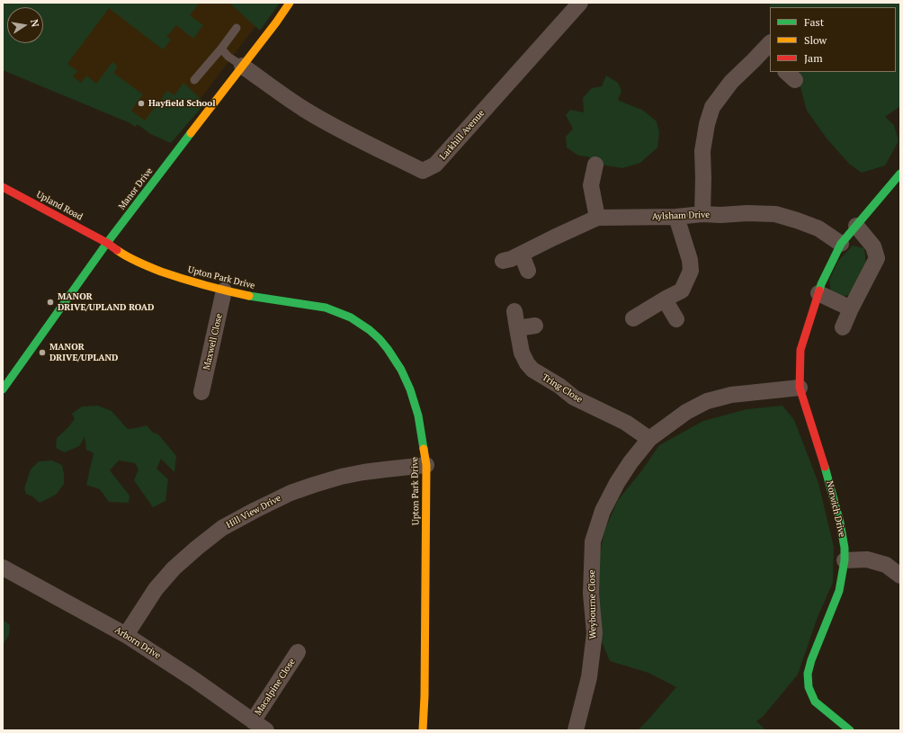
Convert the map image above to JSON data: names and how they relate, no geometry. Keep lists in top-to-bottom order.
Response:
{
  "streets": {
    "street": [
      "Larkhill Avenue",
      "Manor Drive",
      "Upland Road",
      "Aylsham Drive",
      "Upton Park Drive",
      "Maxwell Close",
      "Tring Close",
      "Norwich Drive",
      "Hill View Drive",
      "Weybourne Close",
      "Arborn Drive",
      "Macalpine Close"
    ]
  },
  "crossings": [
    ["Larkhill Avenue", "Manor Drive"],
    ["Manor Drive", "Upland Road"],
    ["Manor Drive", "Upton Park Drive"],
    ["Upland Road", "Upton Park Drive"],
    ["Aylsham Drive", "Norwich Drive"],
    ["Upton Park Drive", "Maxwell Close"],
    ["Upton Park Drive", "Hill View Drive"],
    ["Tring Close", "Weybourne Close"],
    ["Norwich Drive", "Weybourne Close"],
    ["Hill View Drive", "Arborn Drive"],
    ["Arborn Drive", "Macalpine Close"]
  ],
  "places": ["Hayfield School", "MANOR DRIVE/UPLAND ROAD", "MANOR DRIVE/UPLAND"],
  "legend": ["Fast", "Slow", "Jam"],
  "north": "right"
}
